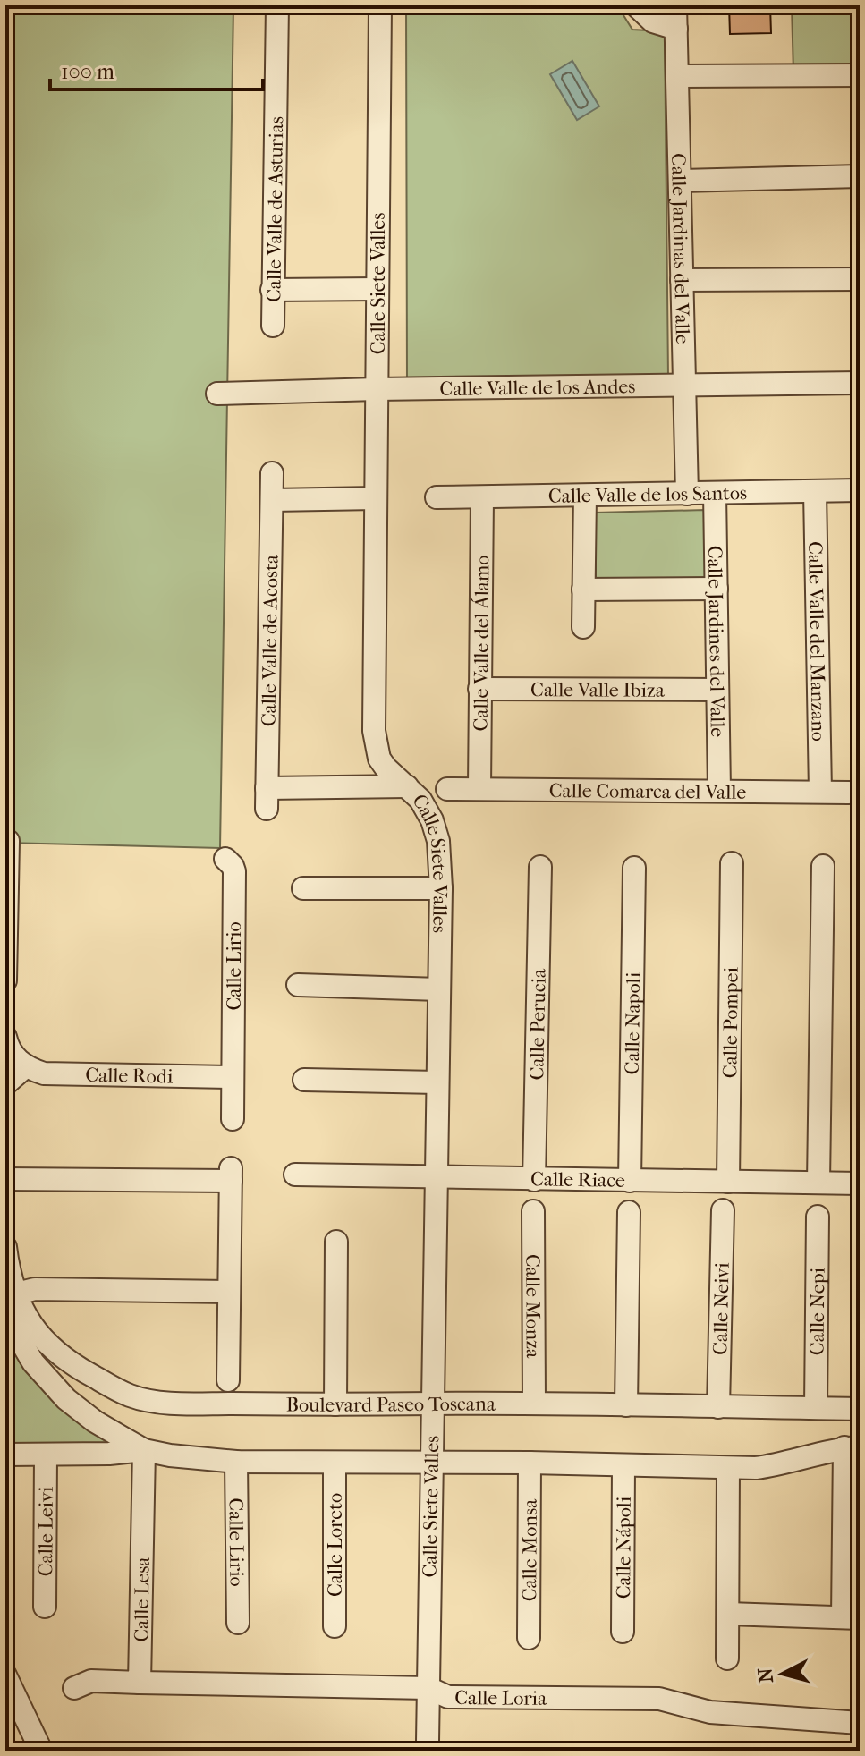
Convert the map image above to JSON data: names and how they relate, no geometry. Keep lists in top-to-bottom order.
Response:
{
  "streets": {
    "street": [
      "Calle Valle de Asturias",
      "Calle Jardinas del Valle",
      "Calle Siete Valles",
      "Calle Valle de los Andes",
      "Calle Valle de los Santos",
      "Calle Valle de Acosta",
      "Calle Jardines del Valle",
      "Calle Valle del Manzano",
      "Calle Valle del Álamo",
      "Calle Valle Ibiza",
      "Calle Comarca del Valle",
      "Calle Lirio",
      "Calle Pompei",
      "Calle Perucia",
      "Calle Napoli",
      "Calle Rodi",
      "Calle Riace",
      "Calle Monza",
      "Calle Neivi",
      "Calle Nepi",
      "Boulevard Paseo Toscana",
      "Calle Leivi",
      "Calle Loreto",
      "Calle Nápoli",
      "Calle Monsa",
      "Calle Lesa",
      "Calle Loria"
    ]
  },
  "crossings": [
    ["Calle Jardinas del Valle", "Calle Valle de los Andes"],
    ["Calle Jardinas del Valle", "Calle Valle de los Santos"],
    ["Calle Siete Valles", "Calle Valle de los Andes"],
    ["Calle Siete Valles", "Calle Valle de Acosta"],
    ["Calle Siete Valles", "Calle Riace"],
    ["Calle Siete Valles", "Boulevard Paseo Toscana"],
    ["Calle Siete Valles", "Calle Loria"],
    ["Calle Valle de los Santos", "Calle Jardines del Valle"],
    ["Calle Valle de los Santos", "Calle Valle del Manzano"],
    ["Calle Valle de los Santos", "Calle Valle del Álamo"],
    ["Calle Jardines del Valle", "Calle Valle Ibiza"],
    ["Calle Jardines del Valle", "Calle Comarca del Valle"],
    ["Calle Valle del Manzano", "Calle Comarca del Valle"],
    ["Calle Valle del Álamo", "Calle Valle Ibiza"],
    ["Calle Valle del Álamo", "Calle Comarca del Valle"],
    ["Calle Lirio", "Calle Rodi"],
    ["Calle Pompei", "Calle Riace"],
    ["Calle Perucia", "Calle Riace"],
    ["Calle Napoli", "Calle Riace"],
    ["Calle Monza", "Boulevard Paseo Toscana"],
    ["Calle Neivi", "Boulevard Paseo Toscana"],
    ["Calle Nepi", "Boulevard Paseo Toscana"],
    ["Calle Lesa", "Calle Loria"]
  ],
  "scale_bar": "100 m",
  "north": "left"
}
